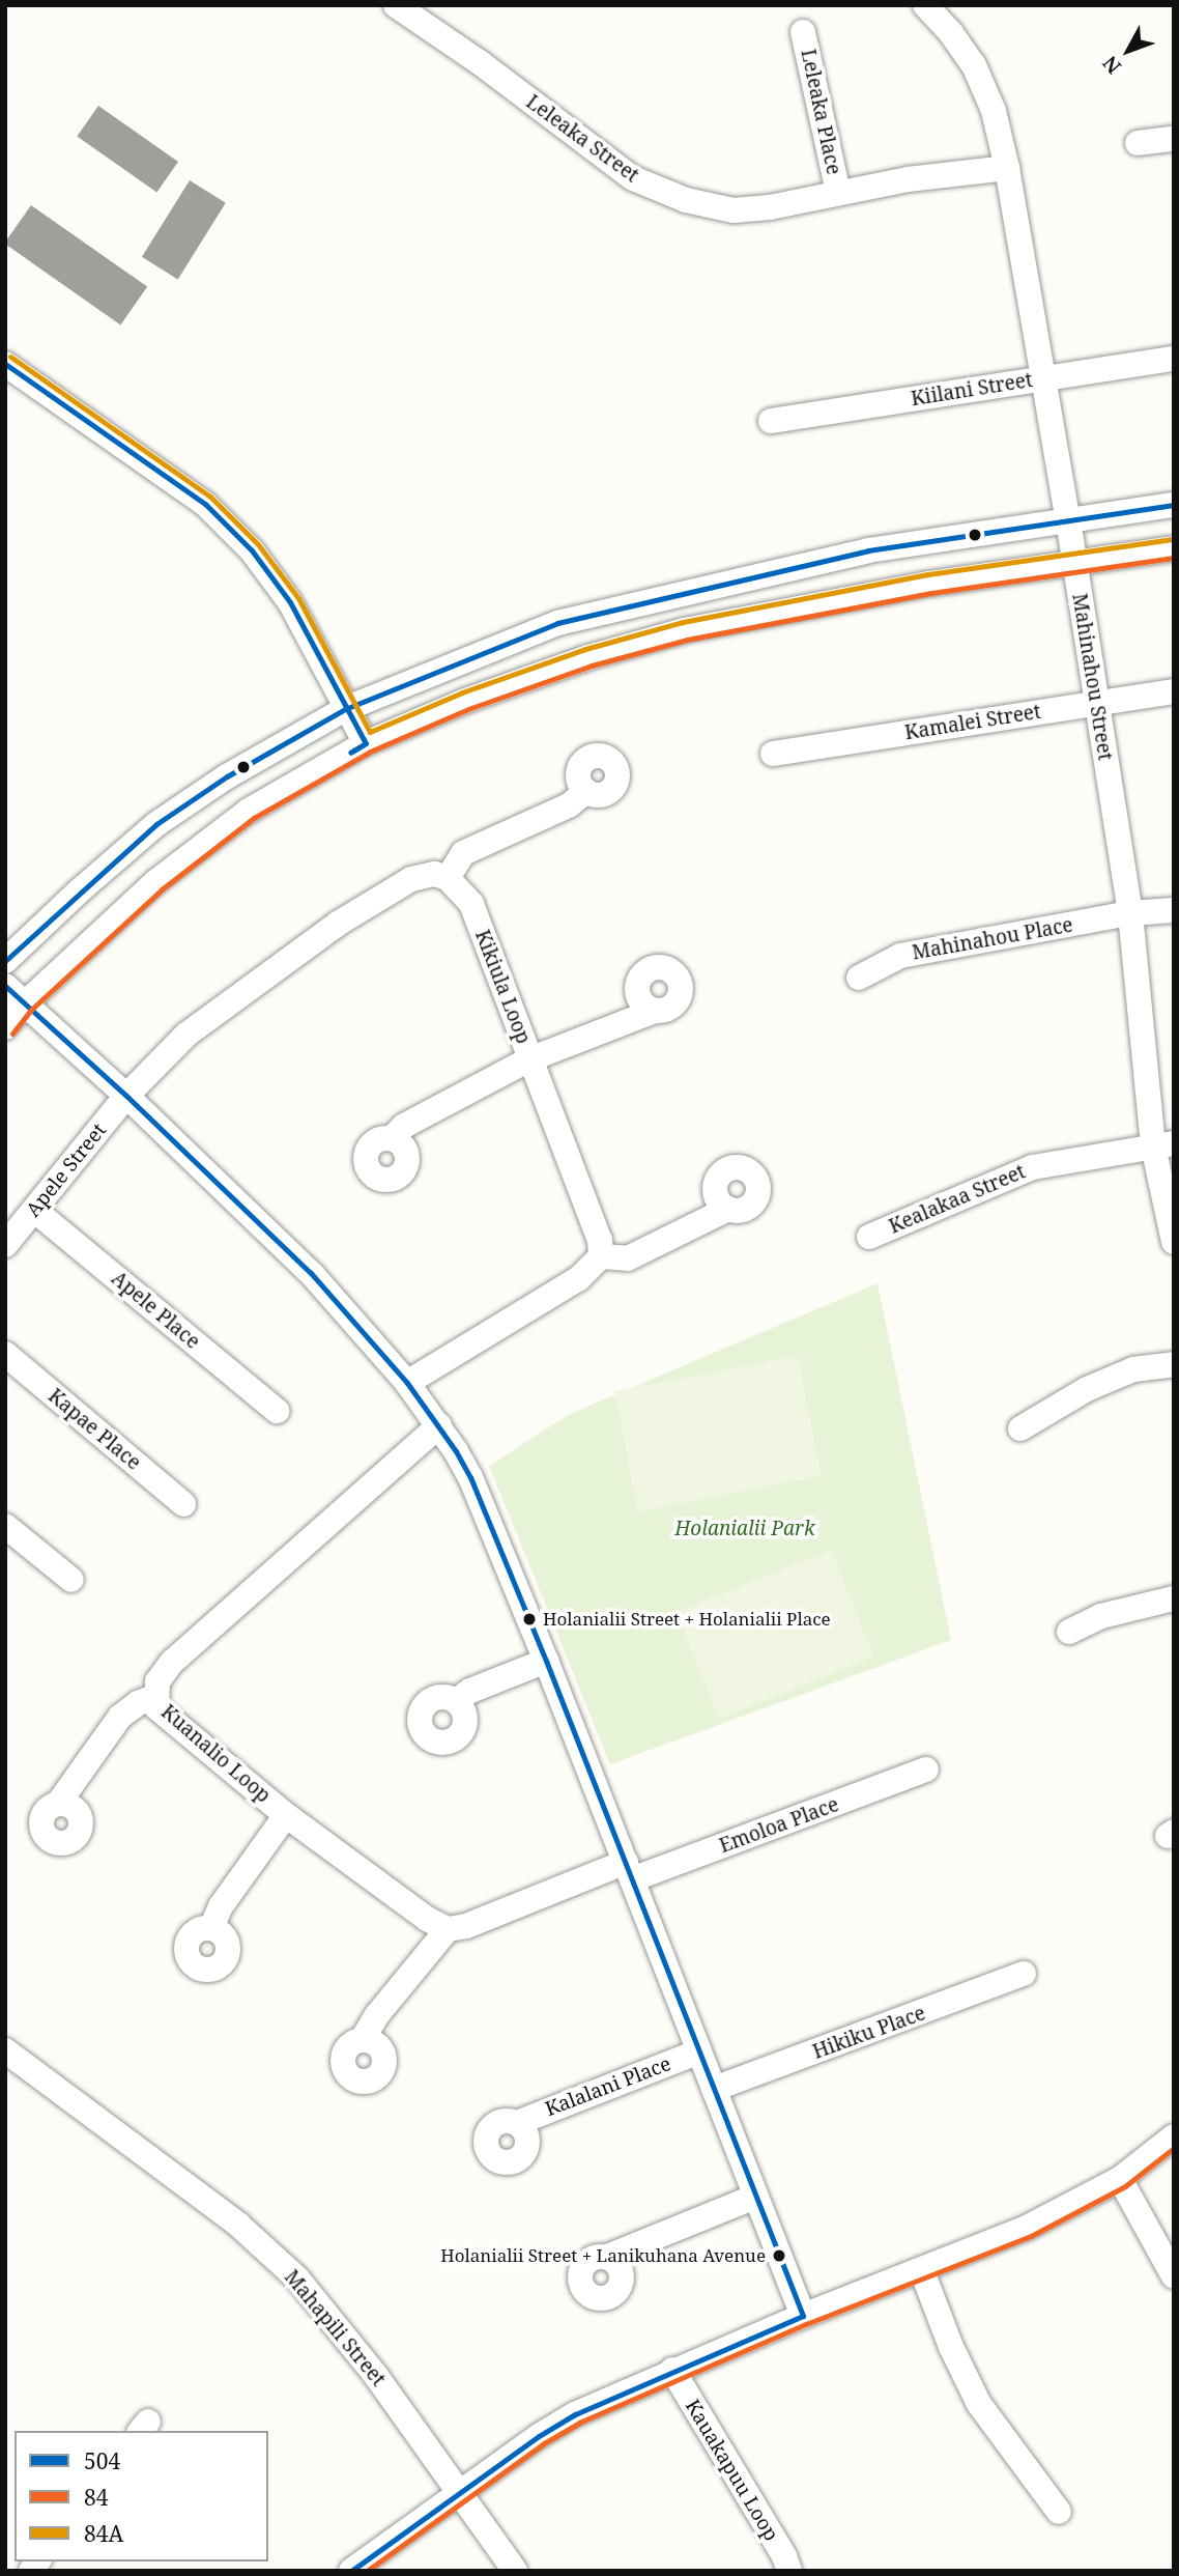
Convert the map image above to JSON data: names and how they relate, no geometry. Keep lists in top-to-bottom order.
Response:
{
  "streets": {
    "street": [
      "Leleaka Place",
      "Leleaka Street",
      "Kiilani Street",
      "Mahinahou Street",
      "Kamalei Street",
      "Mahinahou Place",
      "Kikiula Loop",
      "Apele Street",
      "Kealakaa Street",
      "Apele Place",
      "Kapae Place",
      "Kuanalio Loop",
      "Emoloa Place",
      "Hikiku Place",
      "Kalalani Place",
      "Mahapili Street",
      "Kauakapuu Loop"
    ]
  },
  "crossings": [
    ["Leleaka Place", "Leleaka Street"],
    ["Leleaka Street", "Mahinahou Street"],
    ["Kiilani Street", "Mahinahou Street"],
    ["Mahinahou Street", "Kamalei Street"],
    ["Mahinahou Street", "Mahinahou Place"],
    ["Mahinahou Street", "Kealakaa Street"],
    ["Apele Street", "Apele Place"]
  ],
  "parks": ["Holanialii Park"],
  "places": ["Holanialii Street + Holanialii Place", "Holanialii Street + Lanikuhana Avenue"],
  "lines": ["transit line 84A", "transit line 504", "transit line 84"],
  "legend": ["504", "84", "84A"],
  "north": "bottom left"
}
